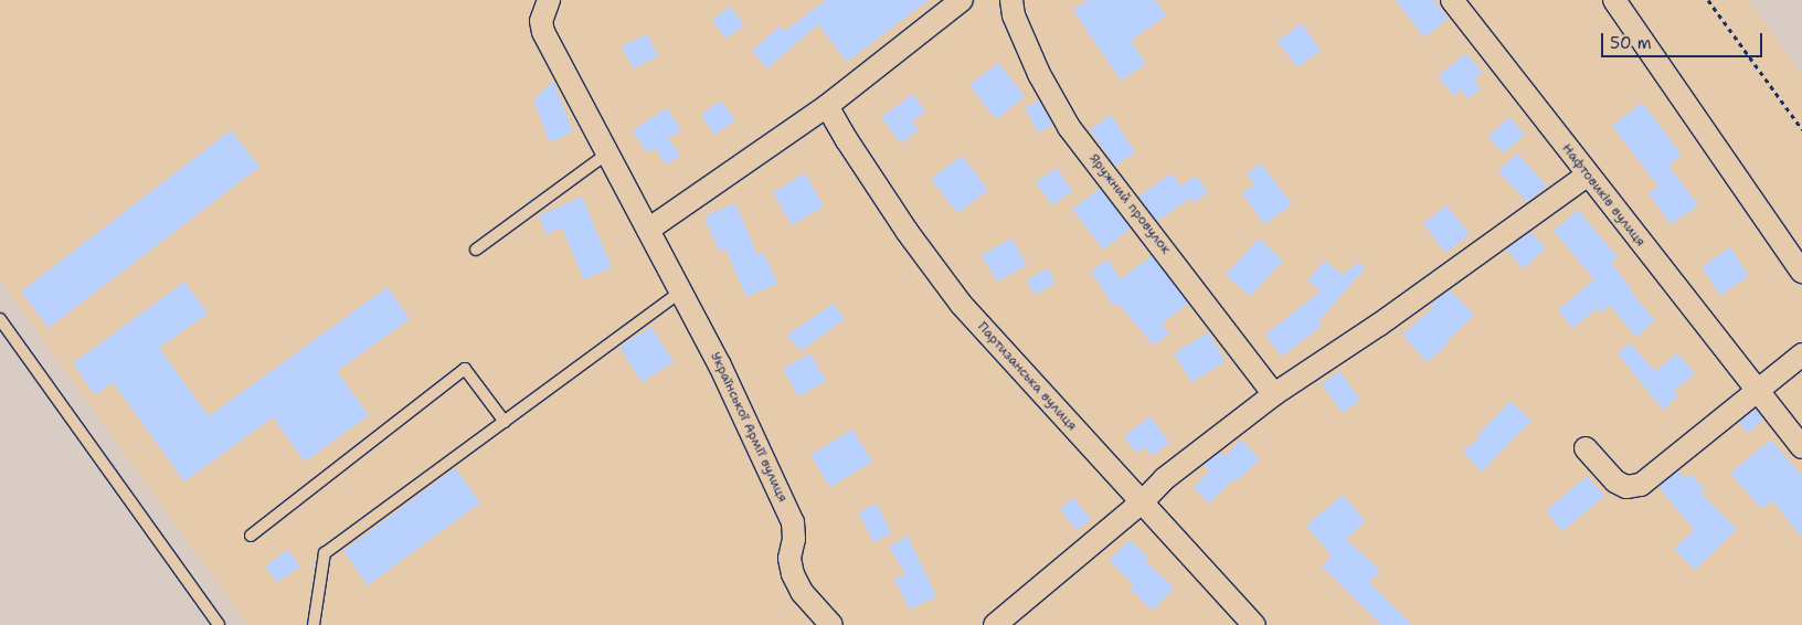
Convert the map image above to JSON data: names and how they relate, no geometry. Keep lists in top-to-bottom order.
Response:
{
  "streets": {
    "street": [
      "Нафтовиків вулиця",
      "Яружний провулок",
      "Партизанська вулиця",
      "Української Армії вулиця"
    ]
  },
  "scale_bar": "50 m"
}
